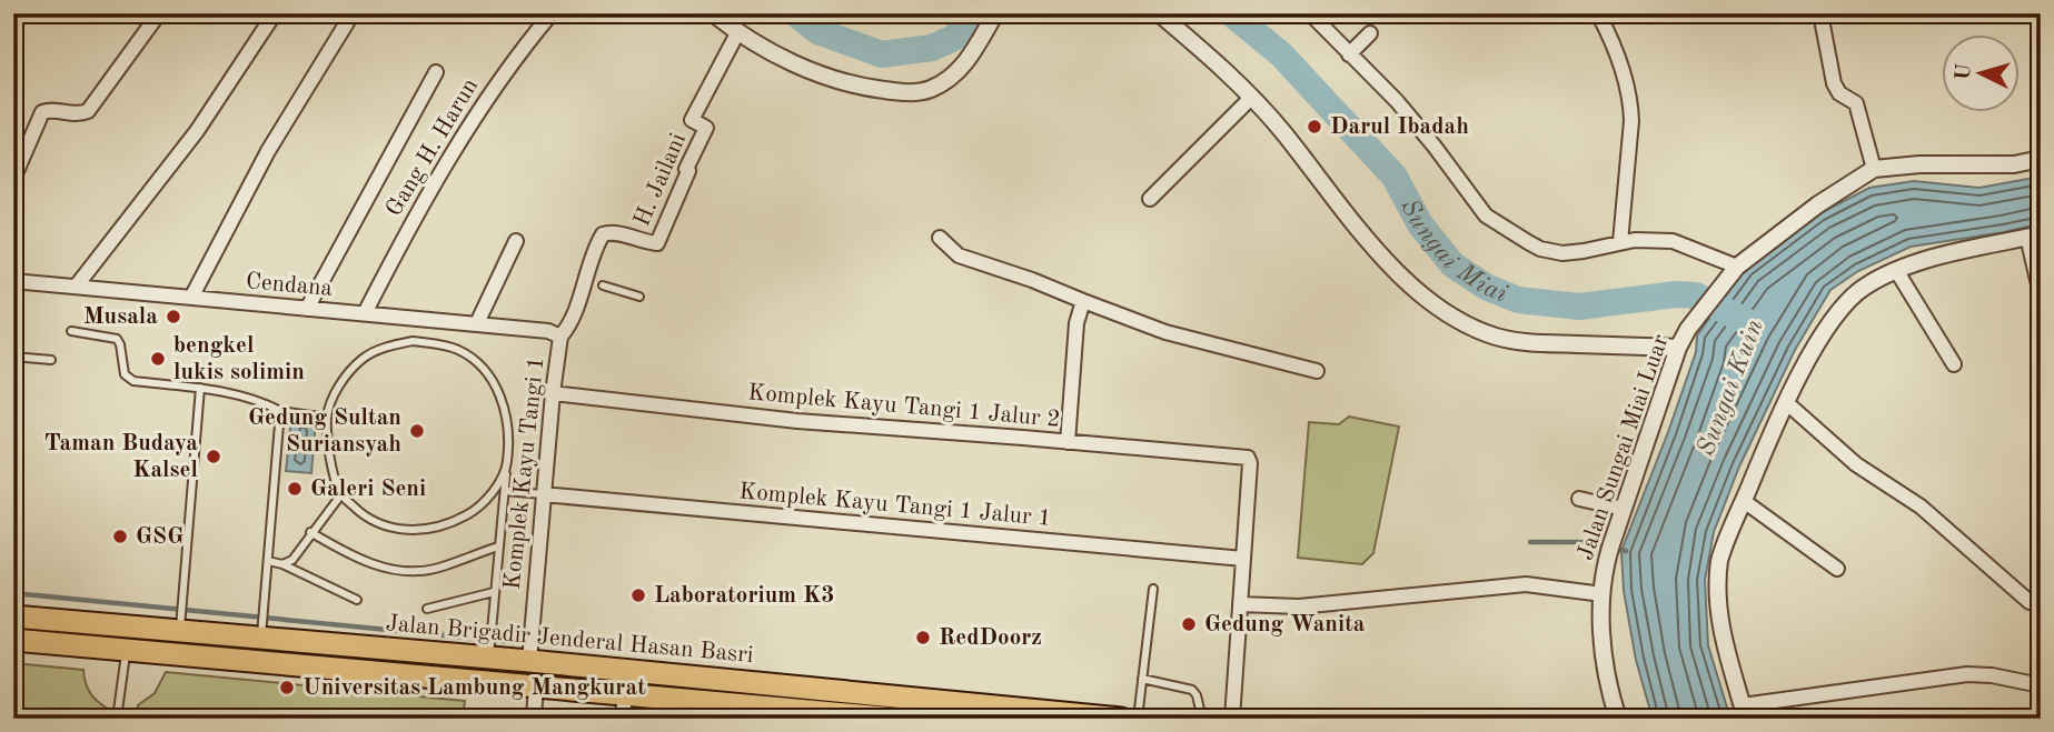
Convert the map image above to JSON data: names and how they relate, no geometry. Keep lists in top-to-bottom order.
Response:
{
  "streets": {
    "highway": ["Jalan Brigadir Jenderal Hasan Basri"],
    "street": [
      "Gang H. Harun",
      "H. Jailani",
      "Cendana",
      "Komplek Kayu Tangi 1 Jalur 2",
      "Jalan Sungai Miai Luar",
      "Komplek Kayu Tangi 1",
      "Komplek Kayu Tangi 1 Jalur 1"
    ]
  },
  "crossings": [
    ["Gang H. Harun", "Cendana"],
    ["H. Jailani", "Cendana"],
    ["H. Jailani", "Komplek Kayu Tangi 1"],
    ["Cendana", "Komplek Kayu Tangi 1"],
    ["Komplek Kayu Tangi 1 Jalur 2", "Komplek Kayu Tangi 1"],
    ["Komplek Kayu Tangi 1 Jalur 2", "Komplek Kayu Tangi 1 Jalur 1"],
    ["Komplek Kayu Tangi 1", "Komplek Kayu Tangi 1 Jalur 1"],
    ["Komplek Kayu Tangi 1", "Jalan Brigadir Jenderal Hasan Basri"]
  ],
  "water": ["Sungai Miai", "Sungai Kuin"],
  "places": [
    "Darul Ibadah",
    "Musala",
    "bengkel lukis solimin",
    "Gedung Sultan Suriansyah",
    "Taman Budaya Kalsel",
    "Galeri Seni",
    "GSG",
    "Laboratorium K3",
    "Gedung Wanita",
    "RedDoorz",
    "Universitas Lambung Mangkurat"
  ],
  "north": "left"
}
